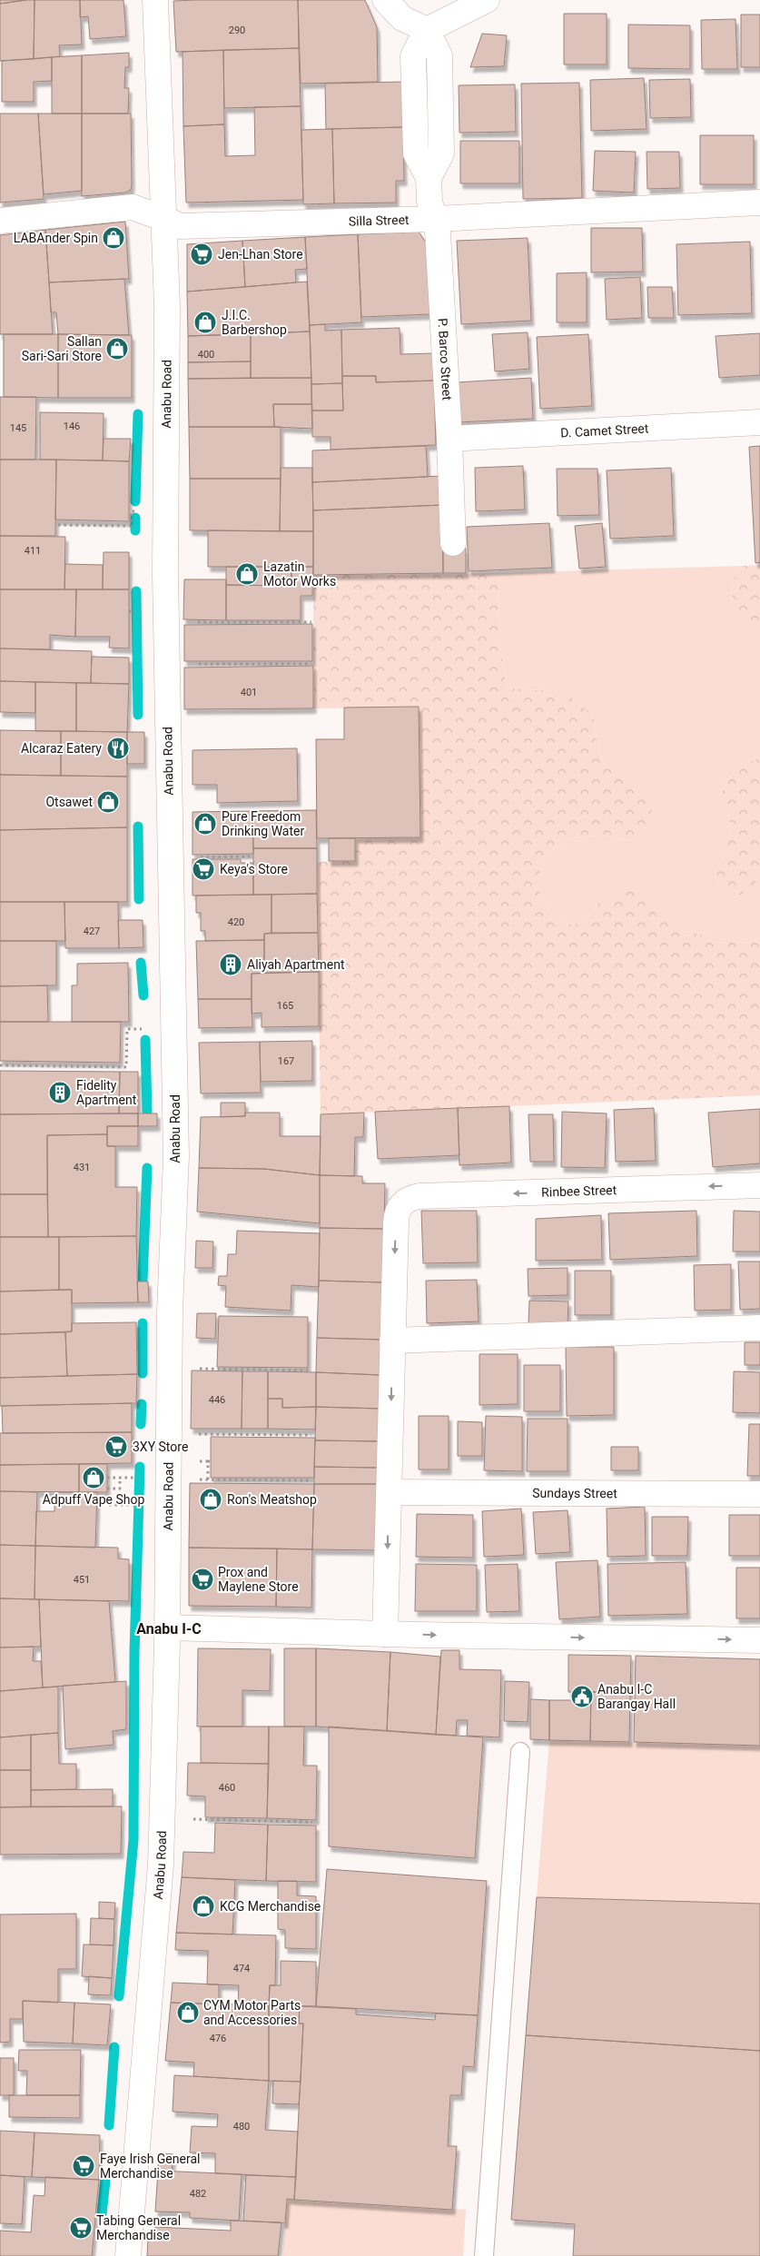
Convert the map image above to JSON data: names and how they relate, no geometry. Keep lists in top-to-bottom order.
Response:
{
  "streets": {
    "street": [
      "Silla Street",
      "P. Barco Street",
      "Anabu Road",
      "D. Camet Street",
      "Rinbee Street",
      "Sundays Street"
    ]
  },
  "crossings": [
    ["Silla Street", "P. Barco Street"],
    ["Silla Street", "Anabu Road"],
    ["P. Barco Street", "D. Camet Street"]
  ],
  "districts": ["Anabu I-C"],
  "places": {
    "shop": [
      "LABAnder Spin",
      "J.I.C. Barbershop",
      "Sallan Sari-Sari Store",
      "Lazatin Motor Works",
      "Otsawet",
      "Pure Freedom Drinking Water",
      "Adpuff Vape Shop",
      "Ron's Meatshop",
      "KCG Merchandise",
      "CYM Motor Parts and Accessories"
    ],
    "supermarket": [
      "Jen-Lhan Store",
      "Keya's Store",
      "3XY Store",
      "Prox and Maylene Store",
      "Faye Irish General Merchandise",
      "Tabing General Merchandise"
    ],
    "restaurant": ["Alcaraz Eatery"],
    "building": ["Aliyah Apartment", "Fidelity Apartment"],
    "public building": ["Anabu I-C Barangay Hall"]
  },
  "house_numbers": [
    "290",
    "400",
    "146",
    "145",
    "411",
    "401",
    "420",
    "427",
    "165",
    "167",
    "431",
    "446",
    "451",
    "460",
    "474",
    "476",
    "480",
    "482"
  ]
}
